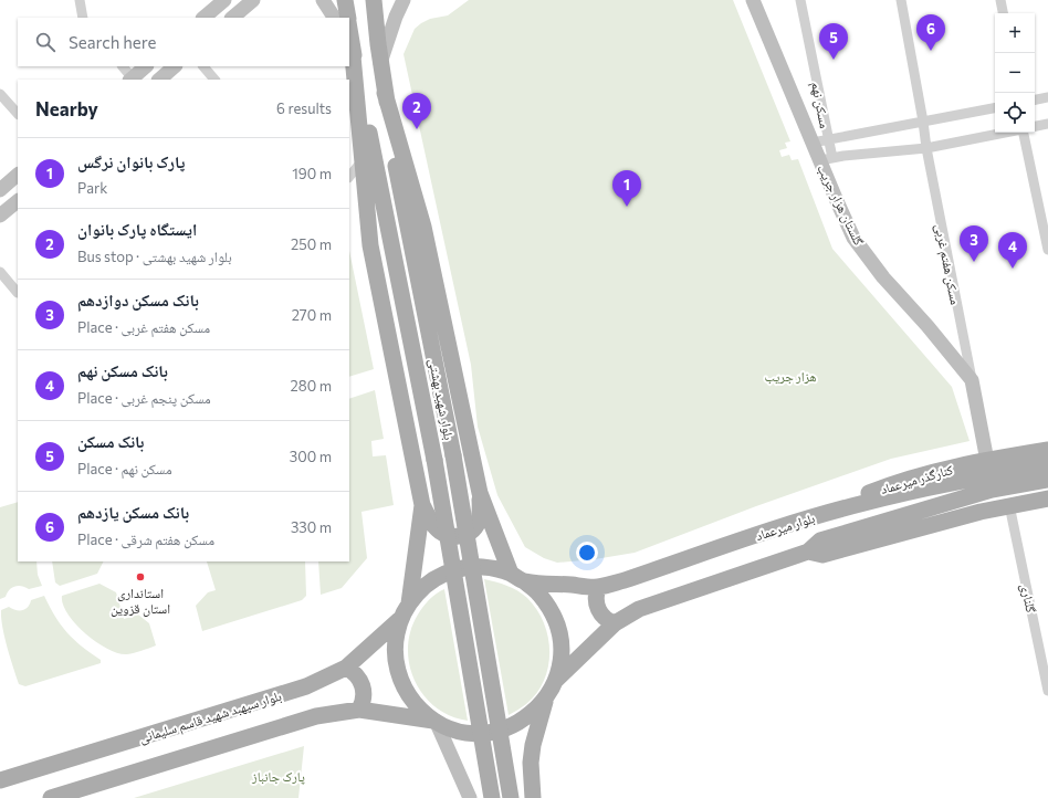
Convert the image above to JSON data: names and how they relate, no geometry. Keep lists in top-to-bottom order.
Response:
{
  "streets": {
    "main road": [
      "بلوار شهید بهشتی",
      "کنارگذر میرعماد",
      "بلوار میرعماد",
      "بلوار سپهبد شهید قاسم سلیمانی"
    ],
    "street": [
      "مسکن نهم",
      "گلستان هزار جریب",
      "مسکن هفتم غربی",
      "گلناری"
    ]
  },
  "crossings": [
    ["مسکن نهم", "گلستان هزار جریب"],
    ["گلستان هزار جریب", "مسکن هفتم غربی"],
    ["گلستان هزار جریب", "کنارگذر میرعماد"],
    ["کنارگذر میرعماد", "بلوار میرعماد"]
  ],
  "parks": ["هزار جریب", "پارک جانباز"],
  "places": ["استانداری استان قزوین"],
  "page": {
    "map_buttons": ["+", "−"],
    "pins": [
      "6",
      "5",
      "2",
      "1",
      "3",
      "4"
    ],
    "search": "Search here",
    "heading": ["Nearby", "6 results"],
    "list": [
      {
        "mark": "1",
        "name": "پارک بانوان نرگس",
        "note": "Park",
        "value": "190 m"
      },
      {
        "mark": "2",
        "name": "ایستگاه پارک بانوان",
        "note": "Bus stop · بلوار شهید بهشتی",
        "value": "250 m"
      },
      {
        "mark": "3",
        "name": "بانک مسکن دوازدهم",
        "note": "Place · مسکن هفتم غربی",
        "value": "270 m"
      },
      {
        "mark": "4",
        "name": "بانک مسکن نهم",
        "note": "Place · مسکن پنجم غربی",
        "value": "280 m"
      },
      {
        "mark": "5",
        "name": "بانک مسکن",
        "note": "Place · مسکن نهم",
        "value": "300 m"
      },
      {
        "mark": "6",
        "name": "بانک مسکن یازدهم",
        "note": "Place · مسکن هفتم شرقی",
        "value": "330 m"
      }
    ]
  }
}
